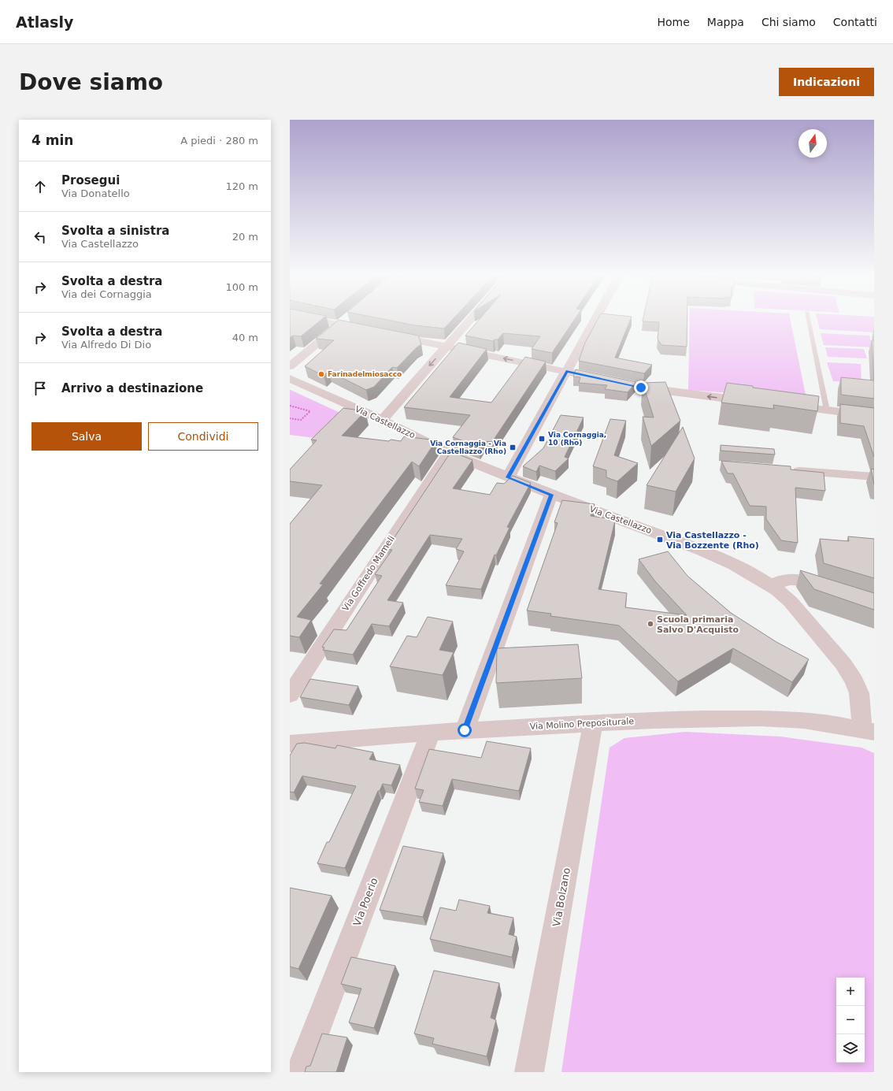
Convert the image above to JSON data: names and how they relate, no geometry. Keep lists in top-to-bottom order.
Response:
{
  "streets": {
    "street": [
      "Via Castellazzo",
      "Via Goffredo Mameli",
      "Via Molino Prepositurale",
      "Via Bolzano",
      "Via Poerio"
    ]
  },
  "crossings": [
    ["Via Castellazzo", "Via Goffredo Mameli"],
    ["Via Castellazzo", "Via Molino Prepositurale"],
    ["Via Molino Prepositurale", "Via Bolzano"],
    ["Via Molino Prepositurale", "Via Poerio"]
  ],
  "places": {
    "other": ["Farinadelmiosacco", "Scuola primaria Salvo D'Acquisto"],
    "transit": ["Via Cornaggia, 10 (Rho)", "Via Cornaggia - Via Castellazzo (Rho)", "Via Castellazzo - Via Bozzente (Rho)"]
  },
  "north": "top",
  "page": {
    "header": "Atlasly",
    "nav": [
      "Home",
      "Mappa",
      "Chi siamo",
      "Contatti"
    ],
    "buttons": [
      "Indicazioni",
      ["Salva", "Condividi"]
    ],
    "title": "Dove siamo",
    "heading": ["4 min", "A piedi · 280 m"],
    "list": [
      ["Prosegui", "Via Donatello", "120 m"],
      ["Svolta a sinistra", "Via Castellazzo", "20 m"],
      ["Svolta a destra", "Via dei Cornaggia", "100 m"],
      ["Svolta a destra", "Via Alfredo Di Dio", "40 m"],
      "Arrivo a destinazione"
    ],
    "map_buttons": ["+", "−"]
  }
}
